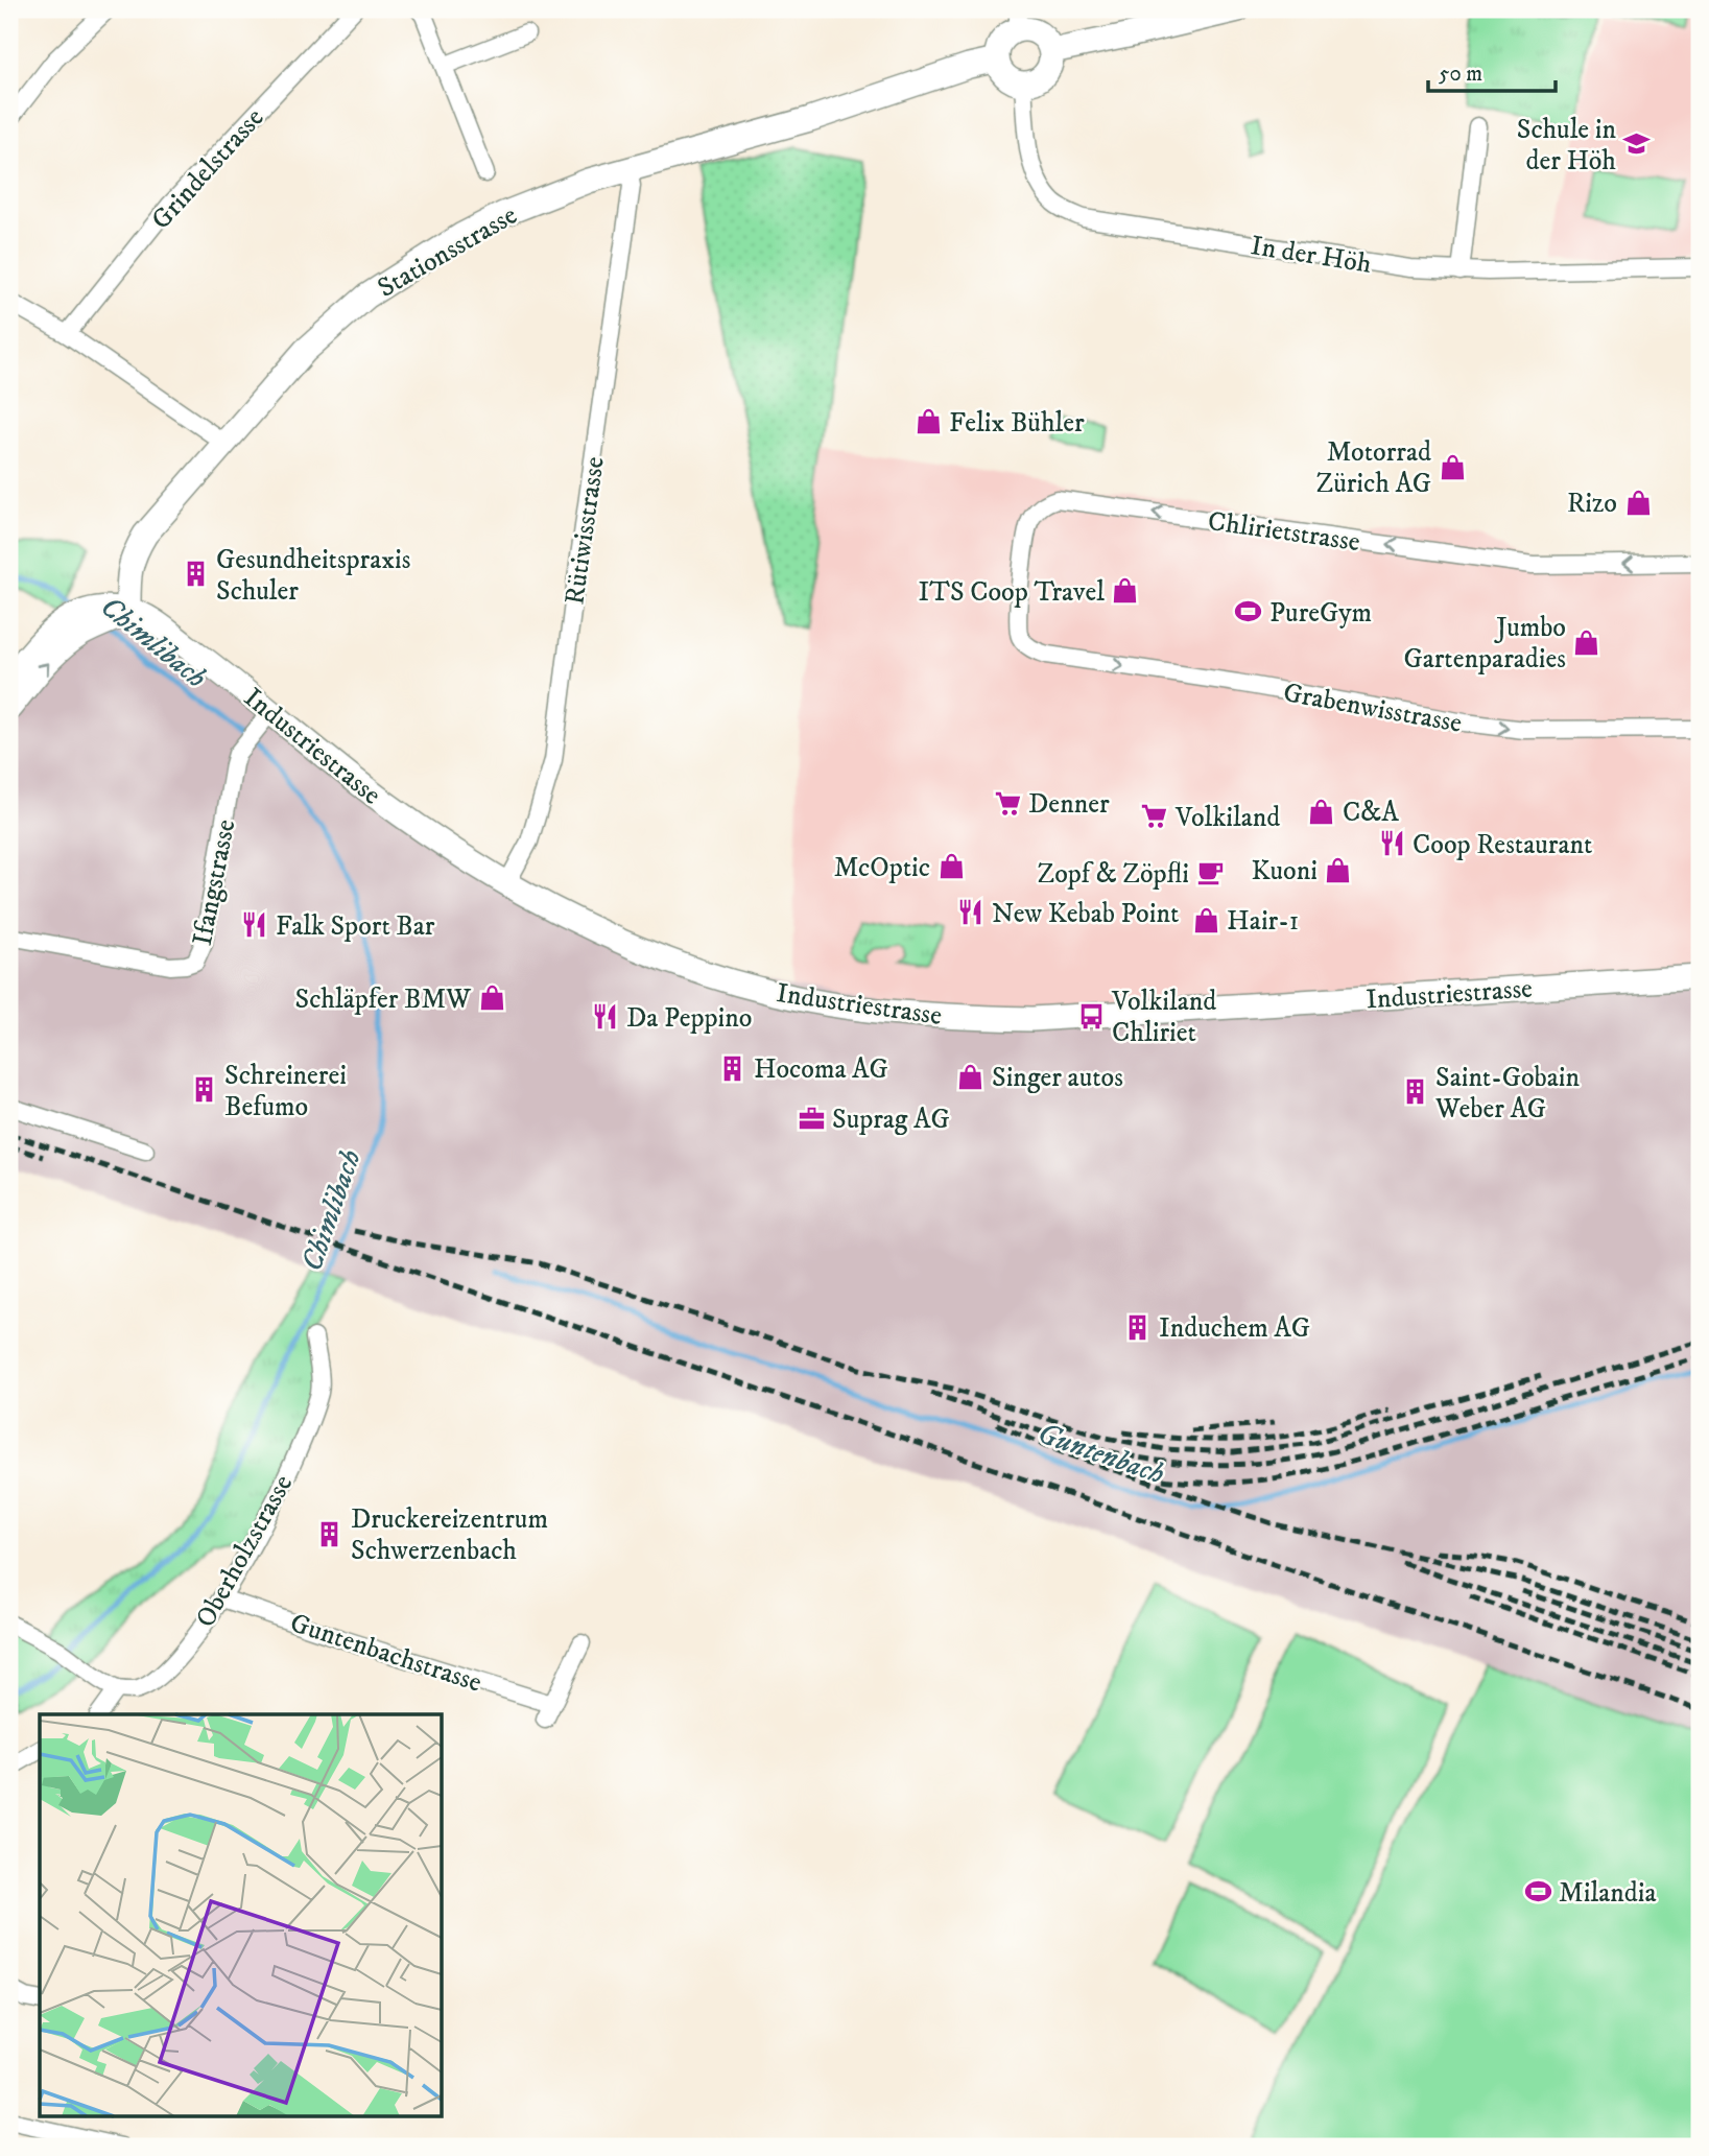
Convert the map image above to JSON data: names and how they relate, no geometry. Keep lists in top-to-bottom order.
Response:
{
  "streets": {
    "main road": ["Stationsstrasse", "Industriestrasse"],
    "street": [
      "Grindelstrasse",
      "In der Höh",
      "Rütiwisstrasse",
      "Chlirietstrasse",
      "Grabenwisstrasse",
      "Ifangstrasse",
      "Oberholzstrasse",
      "Guntenbachstrasse"
    ]
  },
  "crossings": [
    ["Stationsstrasse", "In der Höh"],
    ["Stationsstrasse", "Rütiwisstrasse"],
    ["Stationsstrasse", "Industriestrasse"],
    ["Rütiwisstrasse", "Industriestrasse"],
    ["Chlirietstrasse", "Grabenwisstrasse"],
    ["Industriestrasse", "Ifangstrasse"],
    ["Oberholzstrasse", "Guntenbachstrasse"]
  ],
  "one_way": ["Grabenwisstrasse"],
  "water": ["Chimlibach", "Guntenbach"],
  "places": {
    "school or university": ["Schule in der Höh"],
    "shop": [
      "Felix Bühler",
      "Motorrad Zürich AG",
      "Rizo",
      "ITS Coop Travel",
      "Jumbo Gartenparadies",
      "C&A",
      "McOptic",
      "Kuoni",
      "Hair-1",
      "Schläpfer BMW",
      "Singer autos"
    ],
    "building": [
      "Gesundheitspraxis Schuler",
      "Hocoma AG",
      "Schreinerei Befumo",
      "Saint-Gobain Weber AG",
      "Induchem AG",
      "Druckereizentrum Schwerzenbach"
    ],
    "sports": ["PureGym", "Milandia"],
    "supermarket": ["Denner", "Volkiland"],
    "restaurant": [
      "Coop Restaurant",
      "New Kebab Point",
      "Falk Sport Bar",
      "Da Peppino"
    ],
    "cafe": ["Zopf & Zöpfli"],
    "bus stop": ["Volkiland Chliriet"],
    "office": ["Suprag AG"]
  },
  "scale_bar": "50 m"
}
